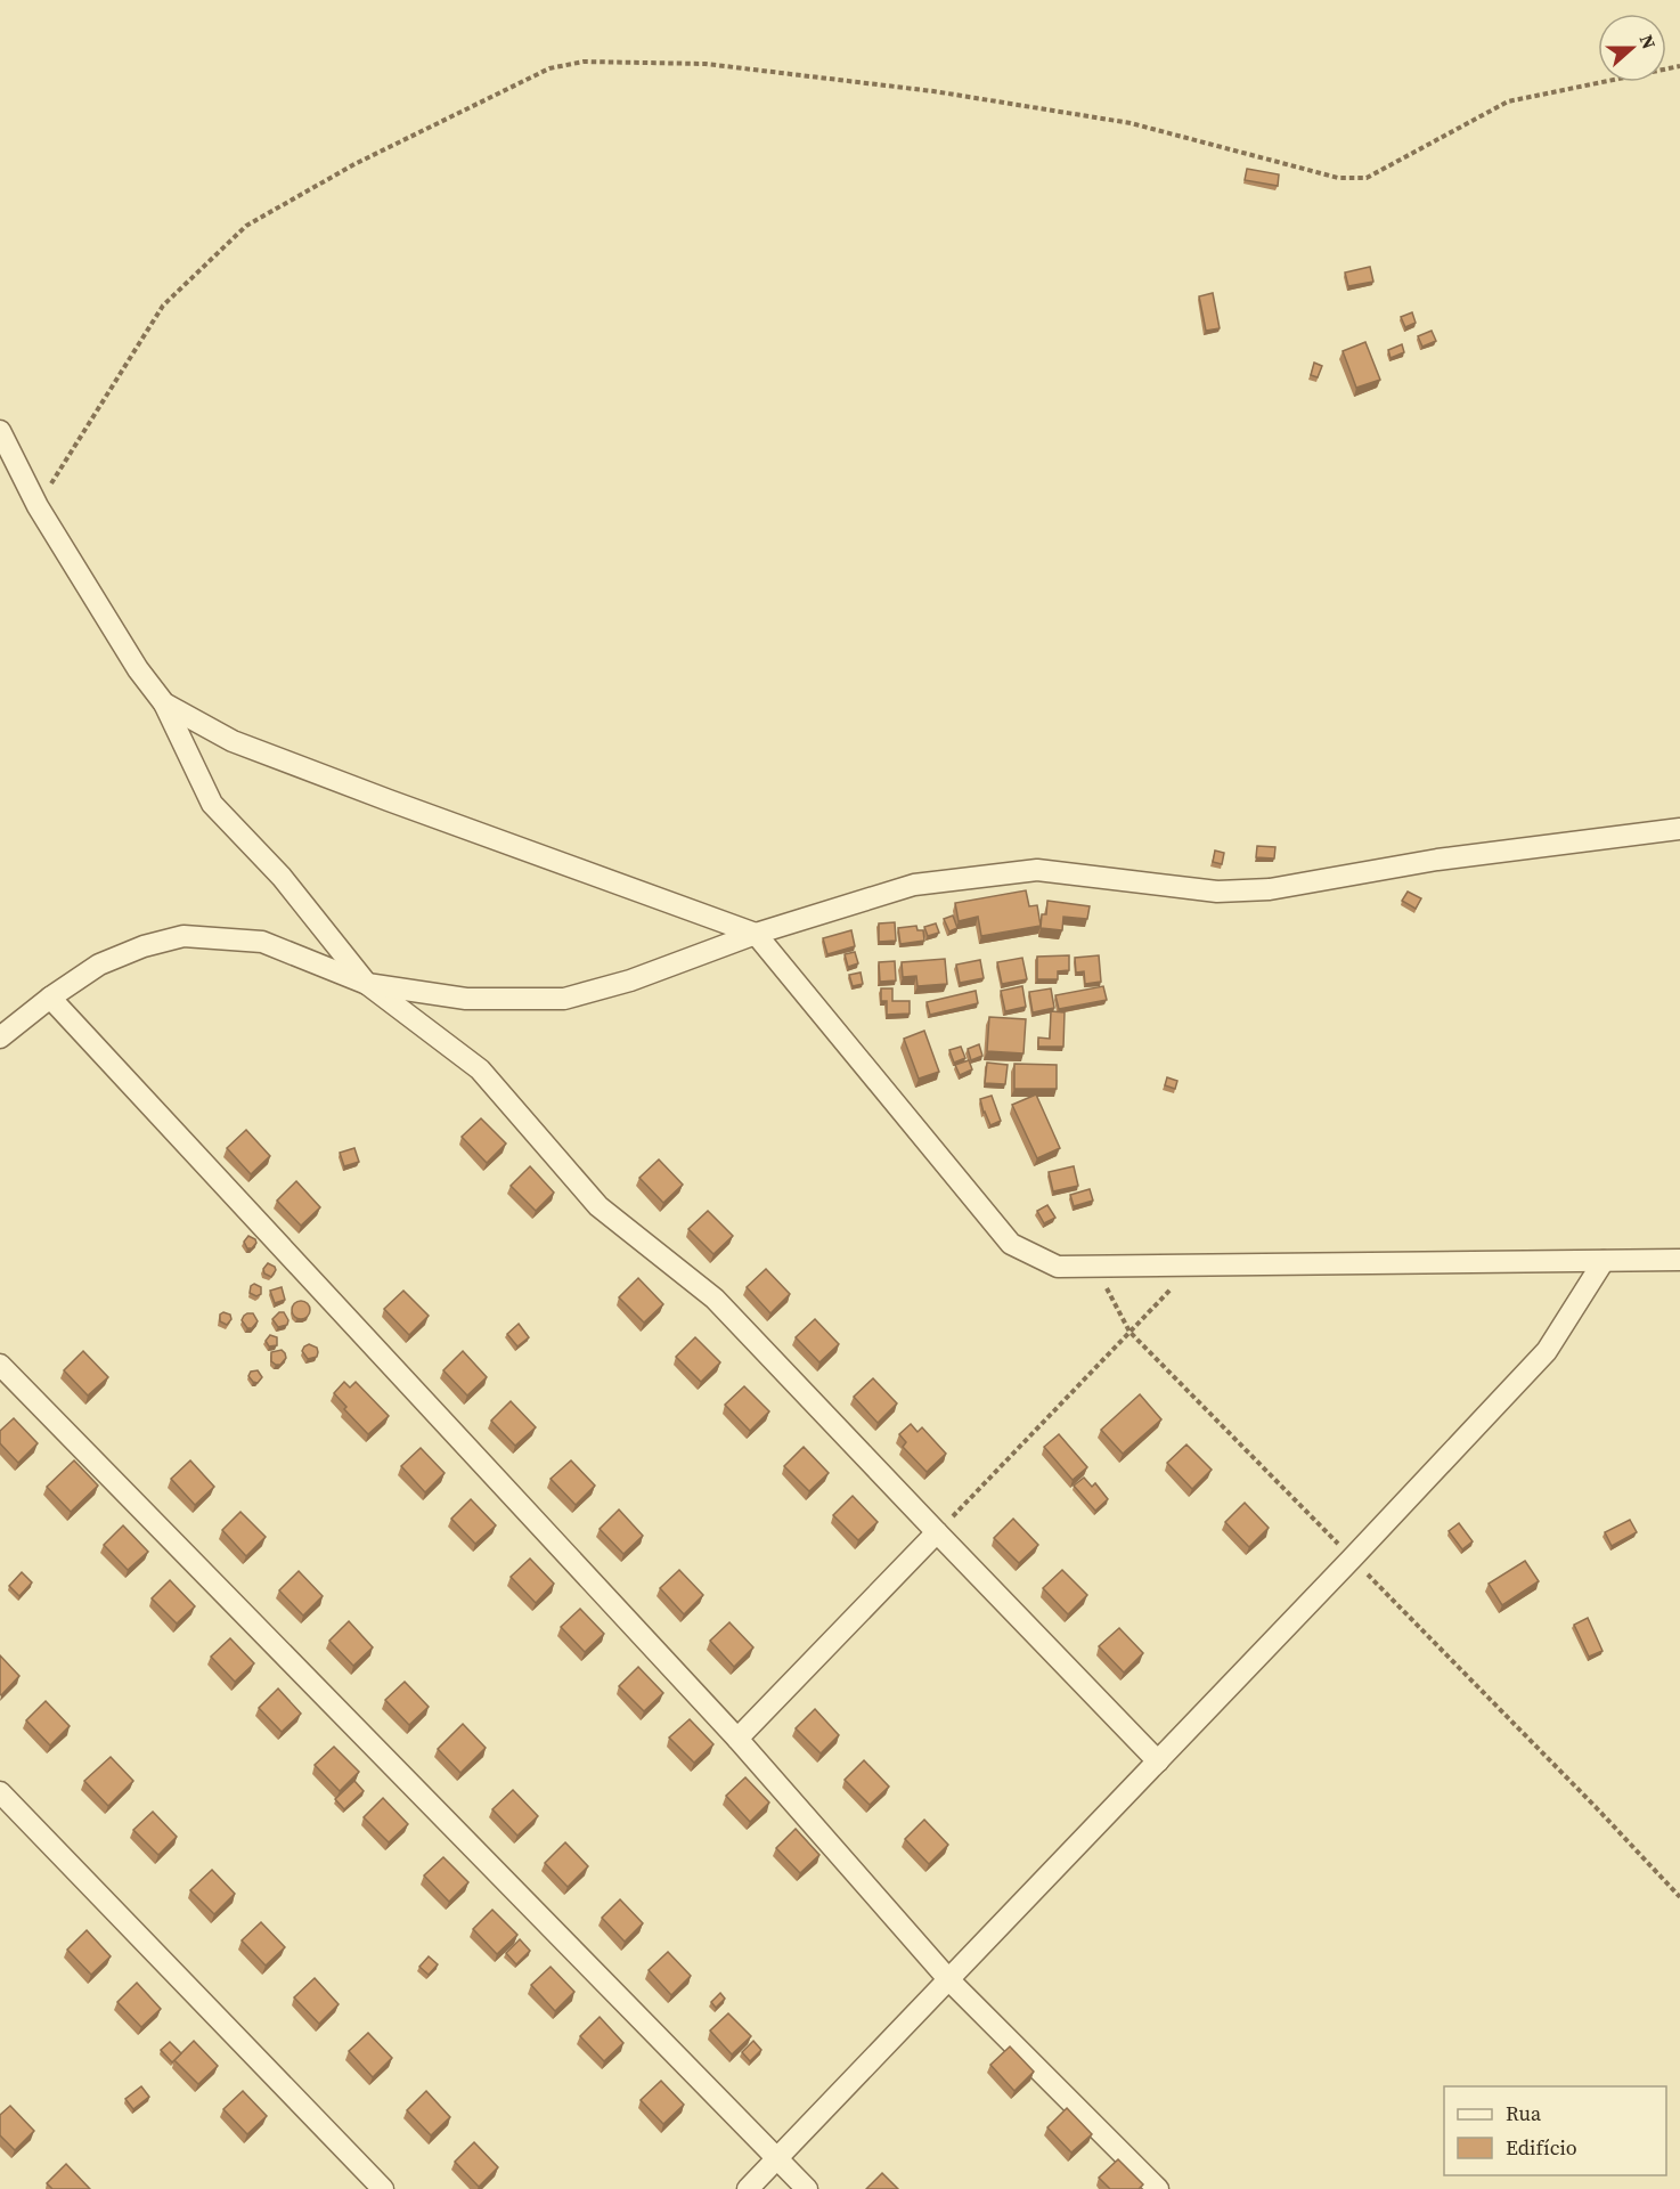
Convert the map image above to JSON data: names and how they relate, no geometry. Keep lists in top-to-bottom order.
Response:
{
  "legend": ["Rua", "Edifício"],
  "north": "right"
}
